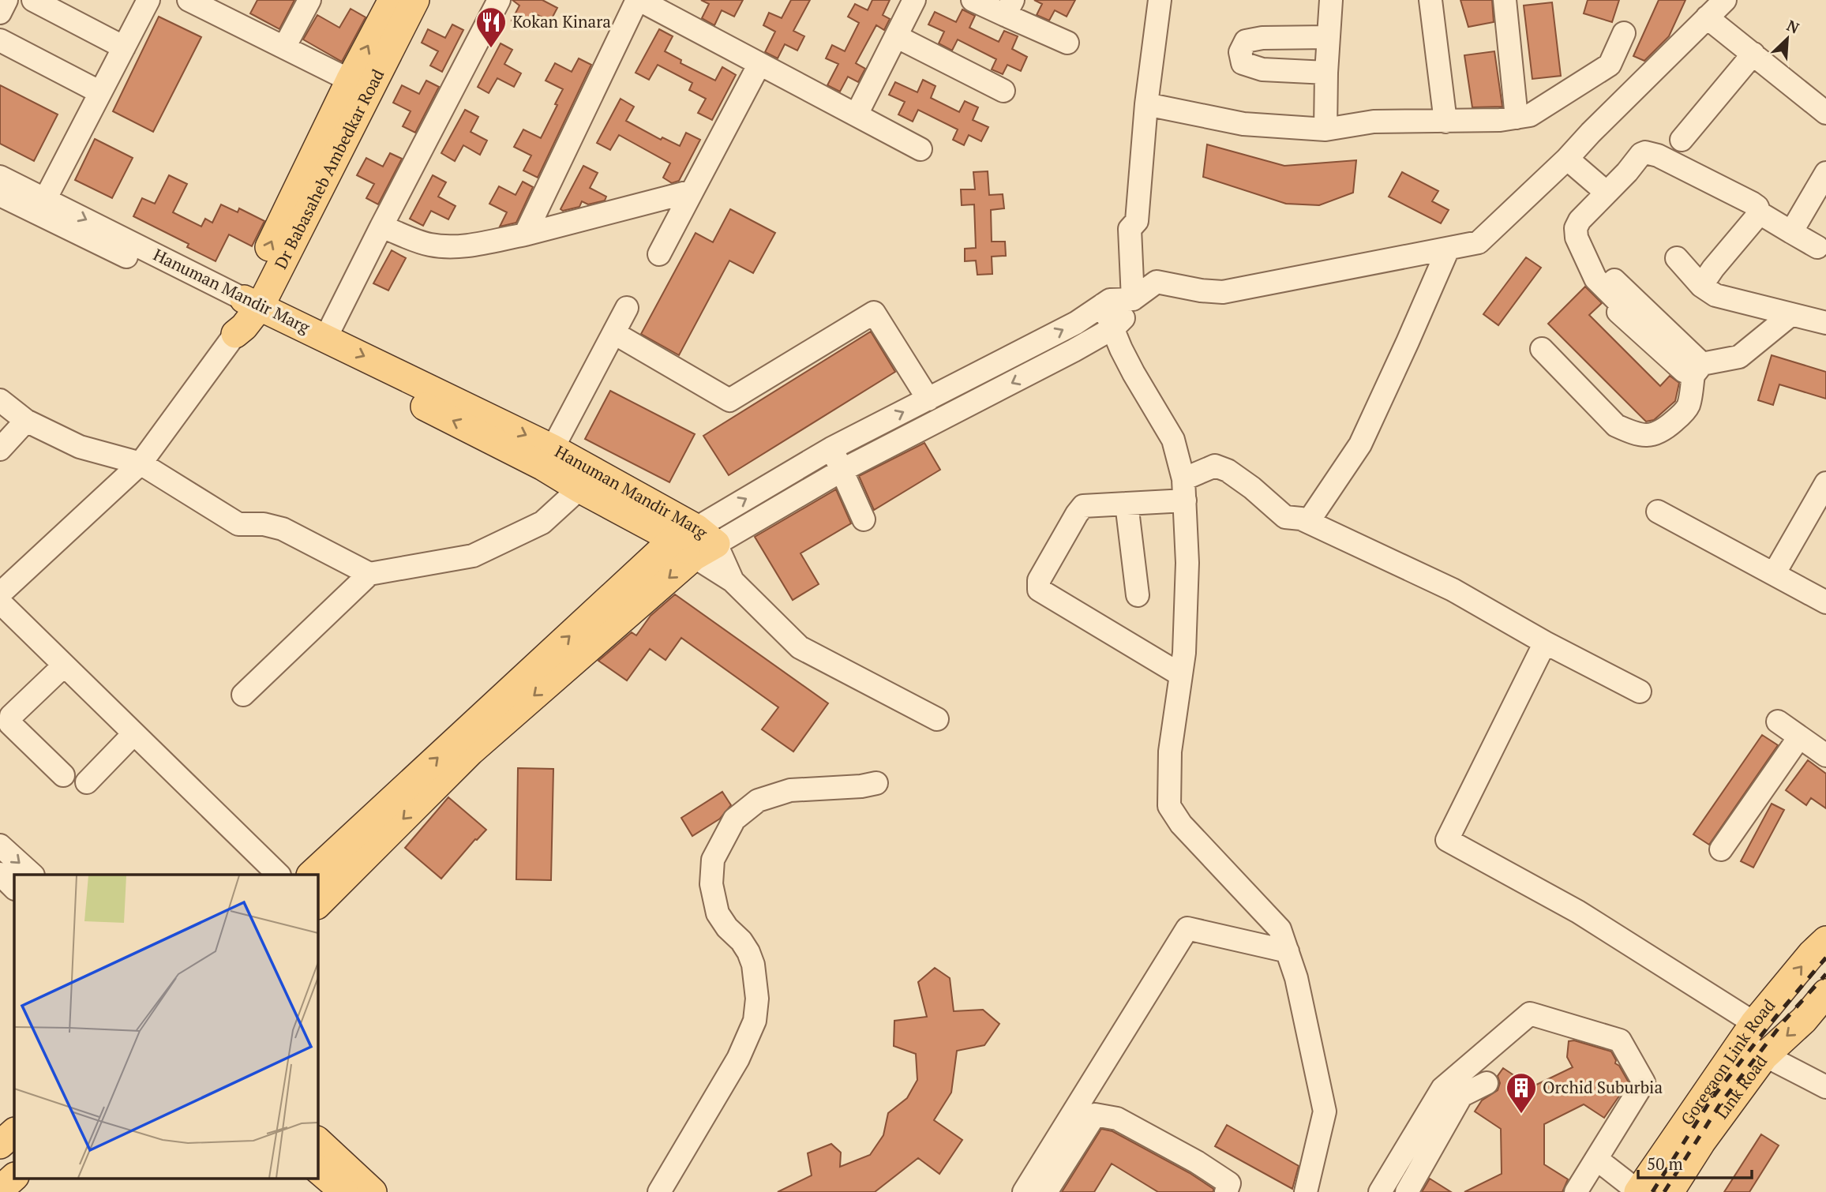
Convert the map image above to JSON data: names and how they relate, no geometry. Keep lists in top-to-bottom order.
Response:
{
  "streets": {
    "main road": [
      "Dr Babasaheb Ambedkar Road",
      "Hanuman Mandir Marg",
      "Goregaon Link Road",
      "Link Road"
    ]
  },
  "crossings": [
    ["Dr Babasaheb Ambedkar Road", "Hanuman Mandir Marg"],
    ["Goregaon Link Road", "Link Road"]
  ],
  "one_way": ["Goregaon Link Road"],
  "places": {
    "restaurant": ["Kokan Kinara"],
    "building": ["Orchid Suburbia"]
  },
  "scale_bar": "50 m",
  "north": "top right"
}
